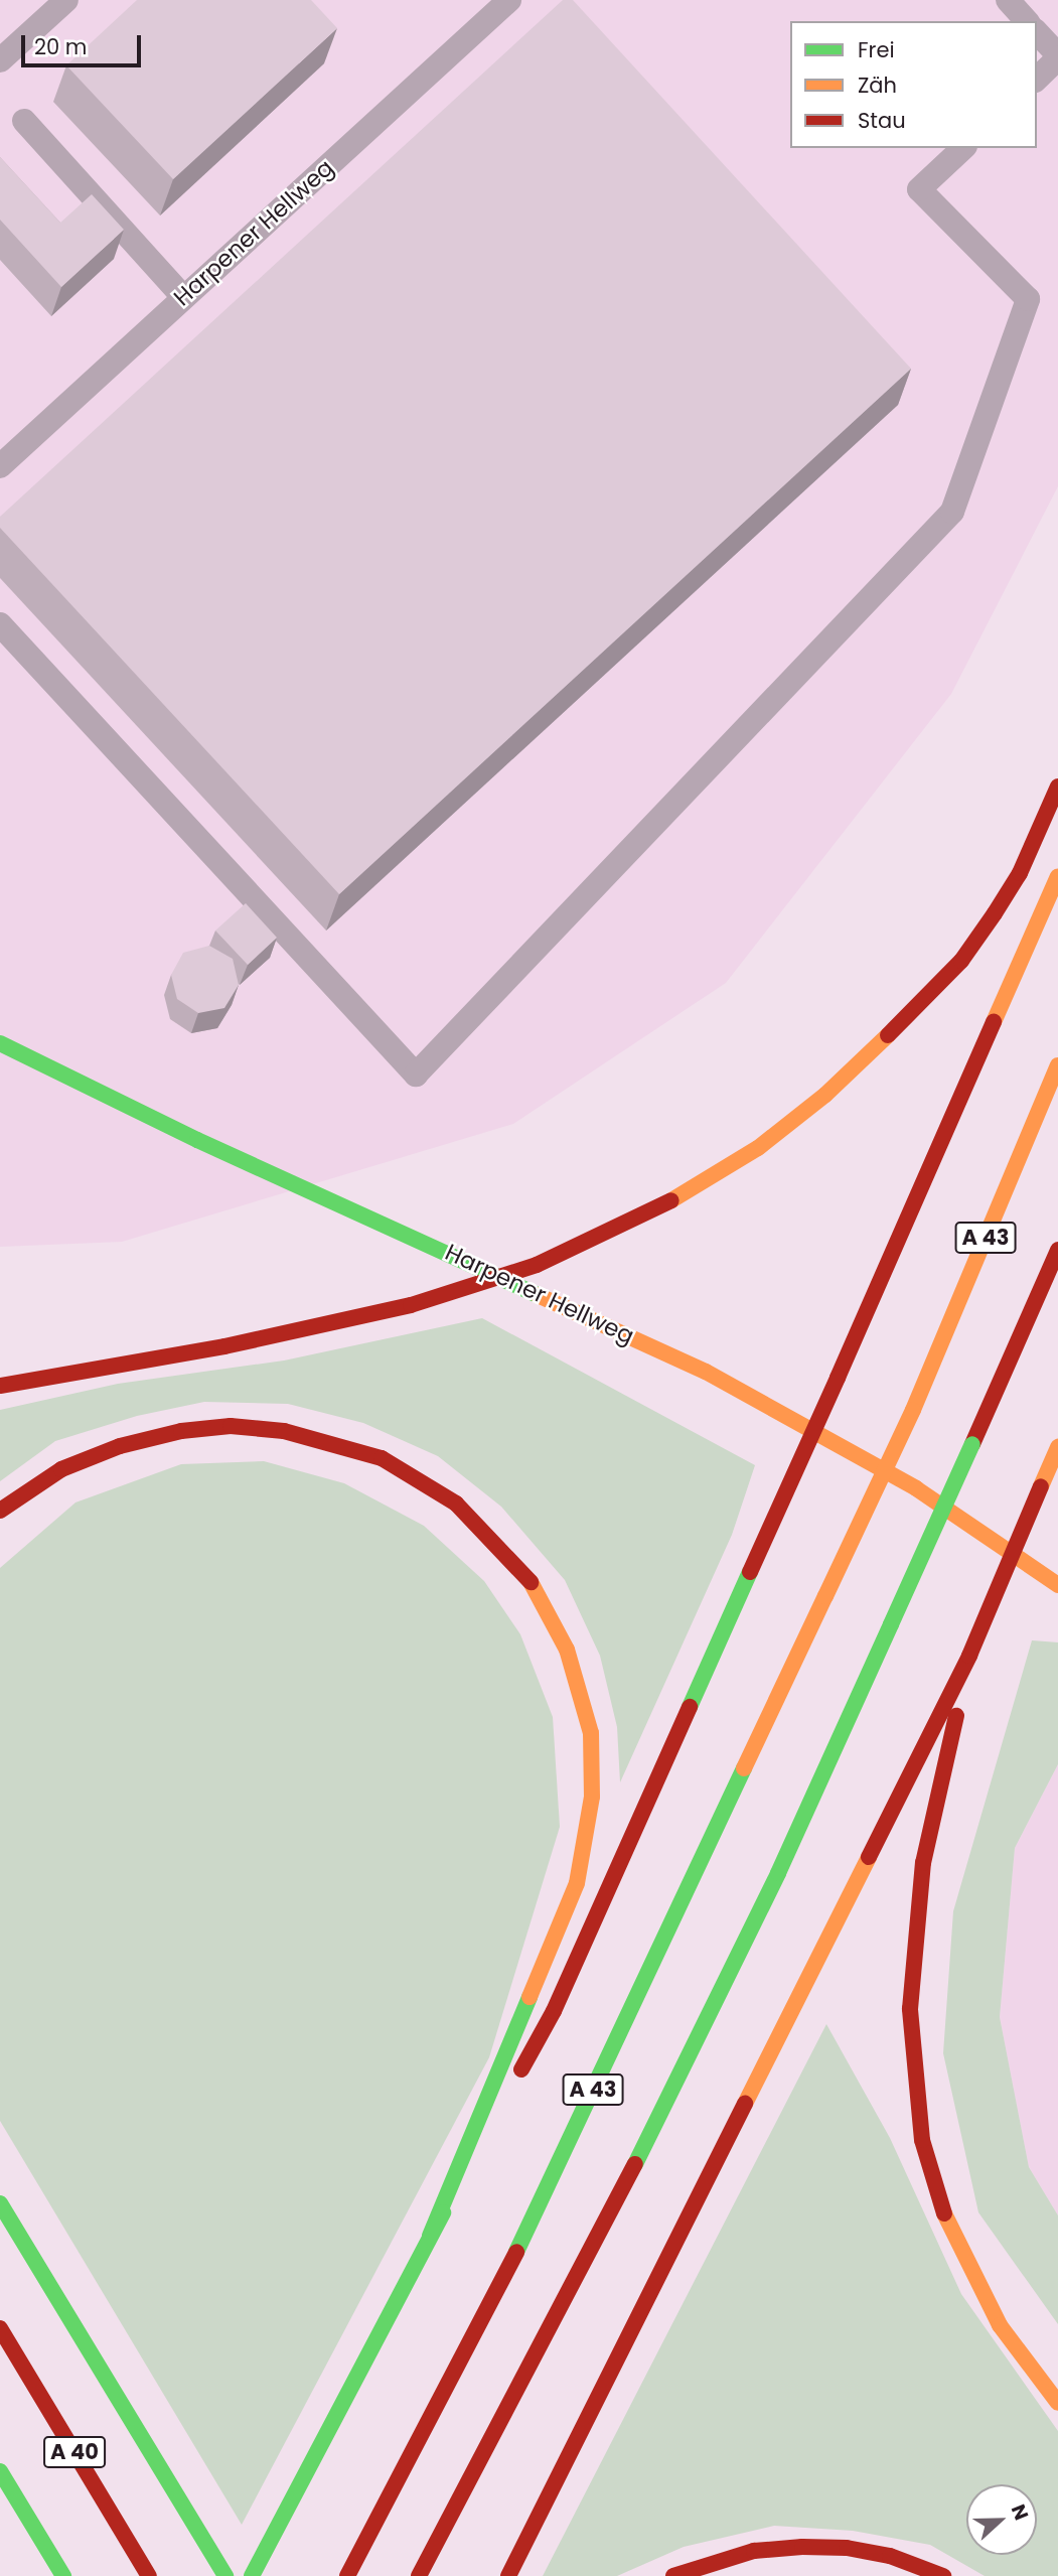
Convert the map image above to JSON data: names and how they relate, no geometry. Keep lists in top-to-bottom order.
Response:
{
  "streets": {
    "main road": ["Harpener Hellweg", "A 43", "A 40"]
  },
  "legend": ["Frei", "Zäh", "Stau"],
  "scale_bar": "20 m",
  "north": "right"
}
